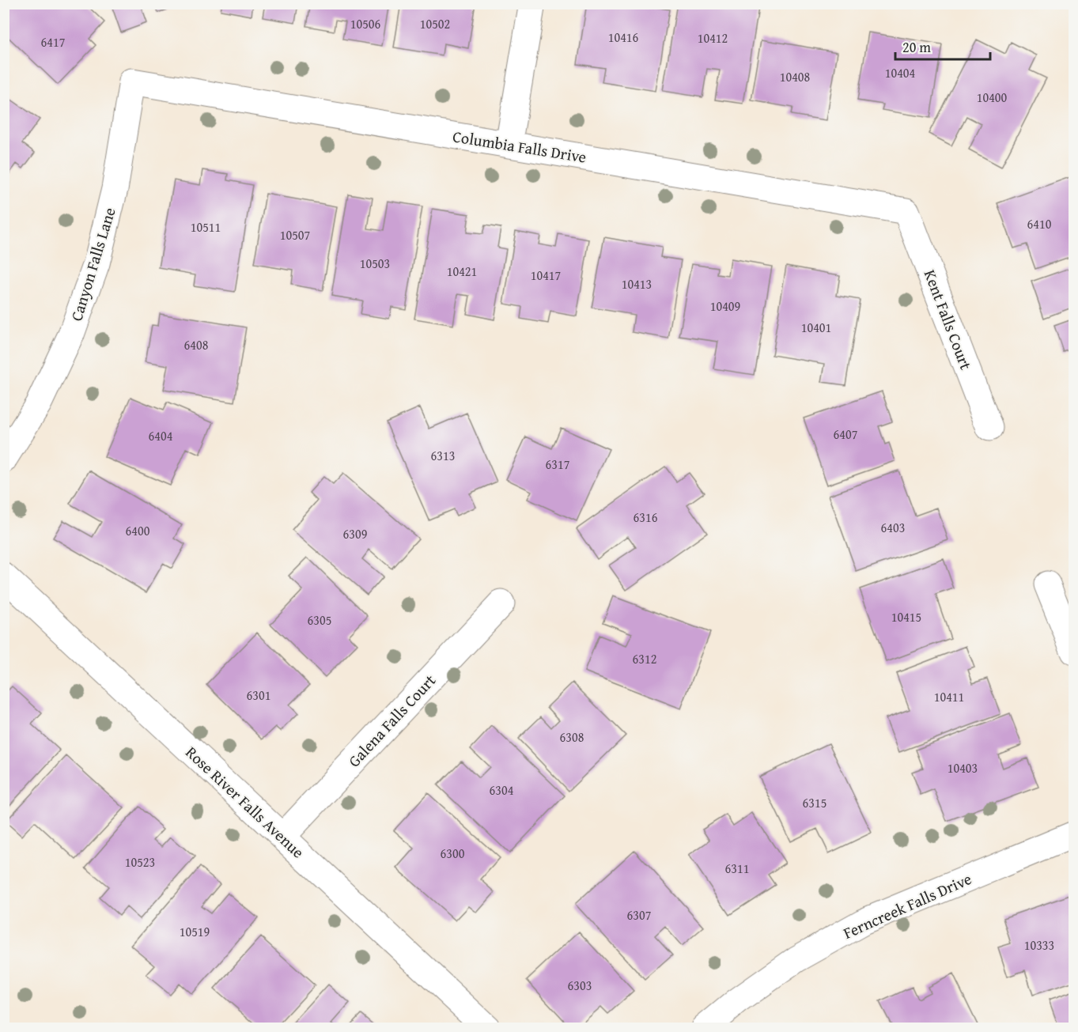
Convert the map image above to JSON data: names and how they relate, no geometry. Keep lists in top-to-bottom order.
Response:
{
  "streets": {
    "street": [
      "Columbia Falls Drive",
      "Canyon Falls Lane",
      "Kent Falls Court",
      "Galena Falls Court",
      "Rose River Falls Avenue",
      "Ferncreek Falls Drive"
    ]
  },
  "crossings": [
    ["Columbia Falls Drive", "Canyon Falls Lane"],
    ["Columbia Falls Drive", "Kent Falls Court"],
    ["Galena Falls Court", "Rose River Falls Avenue"]
  ],
  "house_numbers": [
    "10506",
    "10502",
    "10416",
    "10412",
    "6417",
    "10404",
    "10408",
    "10400",
    "6410",
    "10511",
    "10507",
    "10503",
    "10421",
    "10417",
    "10413",
    "10409",
    "10401",
    "6408",
    "6407",
    "6404",
    "6313",
    "6317",
    "6316",
    "6403",
    "6400",
    "6309",
    "10415",
    "6305",
    "6312",
    "6301",
    "10411",
    "6308",
    "10403",
    "6304",
    "6315",
    "6300",
    "10523",
    "6311",
    "6307",
    "10519",
    "10333",
    "6303"
  ],
  "scale_bar": "20 m"
}
